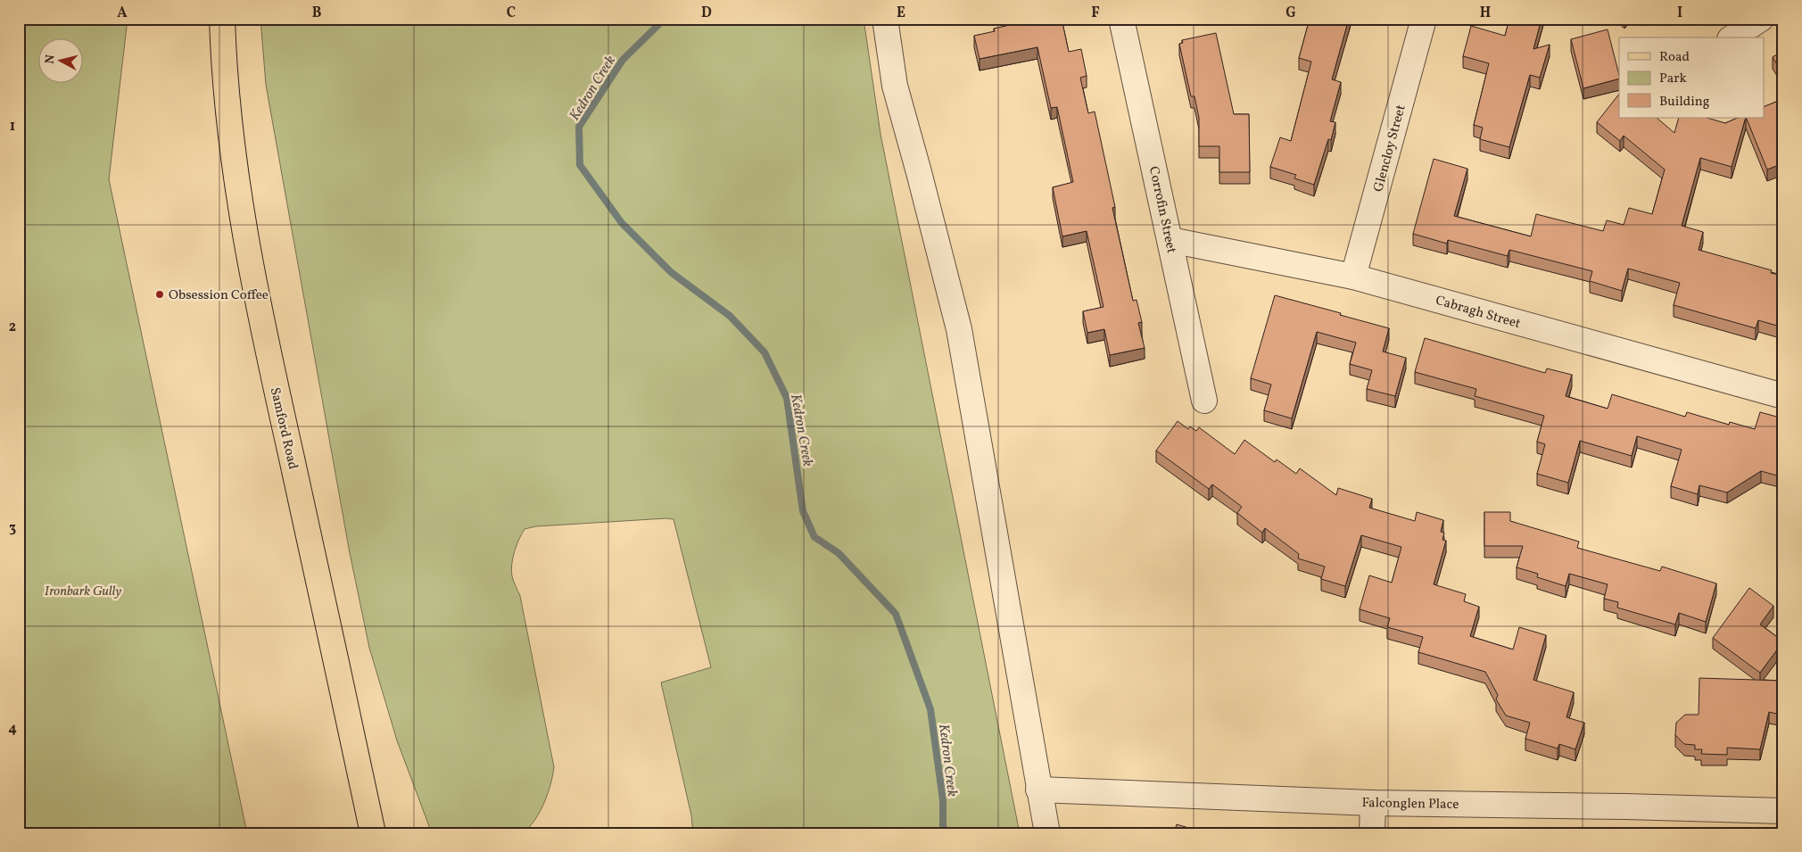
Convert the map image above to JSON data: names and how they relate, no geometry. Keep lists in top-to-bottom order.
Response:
{
  "streets": {
    "main road": ["Samford Road"],
    "street": [
      "Glencloy Street",
      "Corrofin Street",
      "Cabragh Street",
      "Falconglen Place"
    ]
  },
  "crossings": [
    ["Glencloy Street", "Cabragh Street"],
    ["Corrofin Street", "Cabragh Street"]
  ],
  "water": ["Kedron Creek"],
  "parks": ["Ironbark Gully"],
  "places": ["Obsession Coffee"],
  "legend": ["Road", "Park", "Building"],
  "north": "left",
  "grid": {
    "columns": [
      "A",
      "B",
      "C",
      "D",
      "E",
      "F",
      "G",
      "H",
      "I"
    ],
    "rows": [
      "1",
      "2",
      "3",
      "4"
    ]
  }
}
